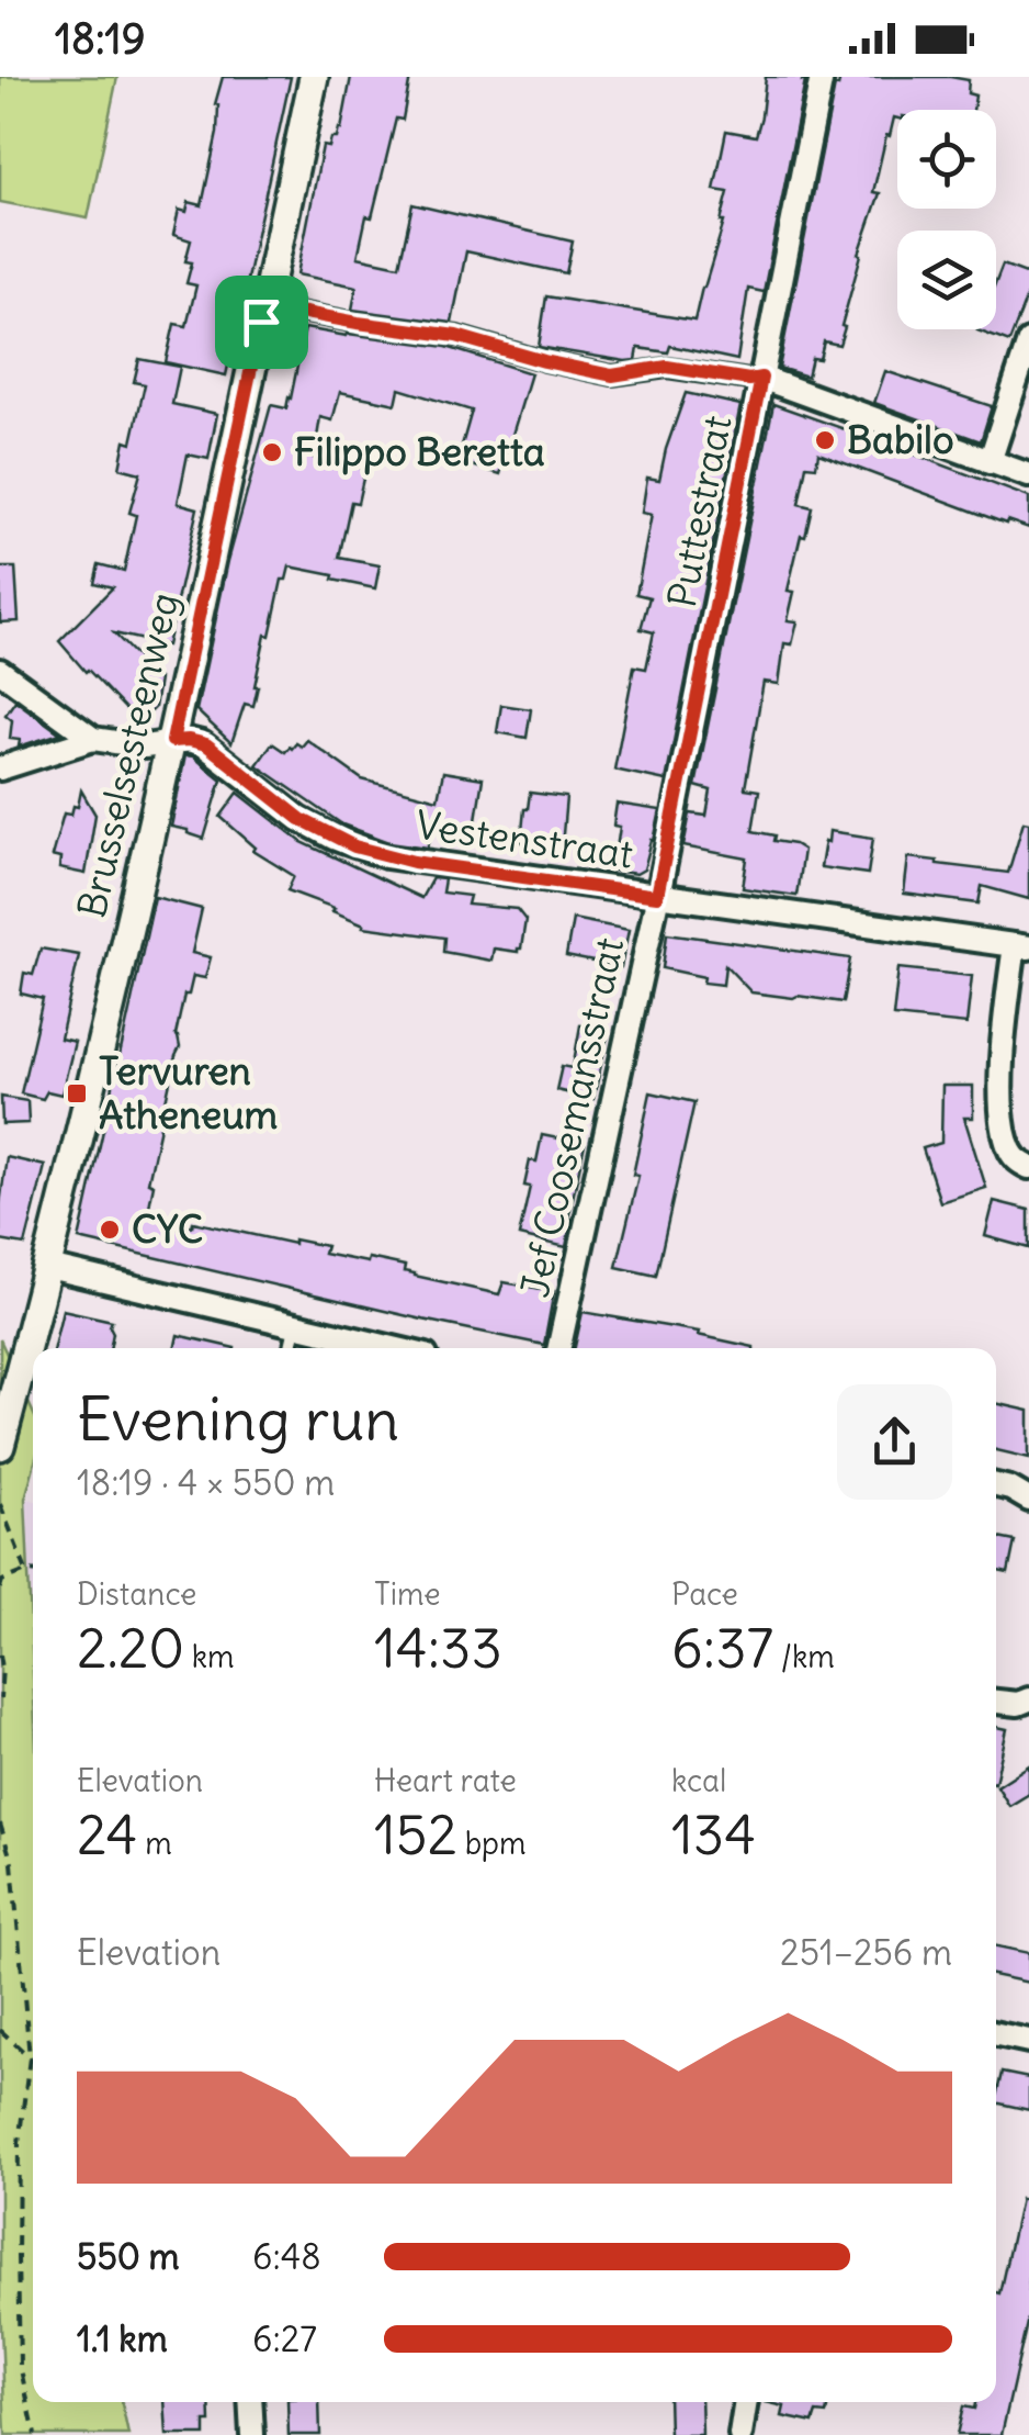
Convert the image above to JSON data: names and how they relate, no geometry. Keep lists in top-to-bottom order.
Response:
{
  "streets": {
    "street": [
      "Puttestraat",
      "Brusselsesteenweg",
      "Vestenstraat",
      "Jef Coosemansstraat"
    ]
  },
  "crossings": [
    ["Puttestraat", "Vestenstraat"],
    ["Puttestraat", "Jef Coosemansstraat"],
    ["Brusselsesteenweg", "Vestenstraat"],
    ["Vestenstraat", "Jef Coosemansstraat"]
  ],
  "places": {
    "other": ["Babilo", "Filippo Beretta", "CYC"],
    "transit": ["Tervuren Atheneum"]
  },
  "page": {
    "status": "18:19",
    "heading": ["Evening run", "18:19 · 4 × 550 m"],
    "stats": [
      ["Distance", "2.20 km"],
      ["Time", "14:33"],
      ["Pace", "6:37 /km"],
      ["Elevation", "24 m"],
      ["Heart rate", "152 bpm"],
      ["kcal", "134"]
    ],
    "chart": ["Elevation", "251–256 m"],
    "list": [
      {
        "name": "550 m",
        "note": "6:48"
      },
      {
        "name": "1.1 km",
        "note": "6:27"
      }
    ]
  }
}
